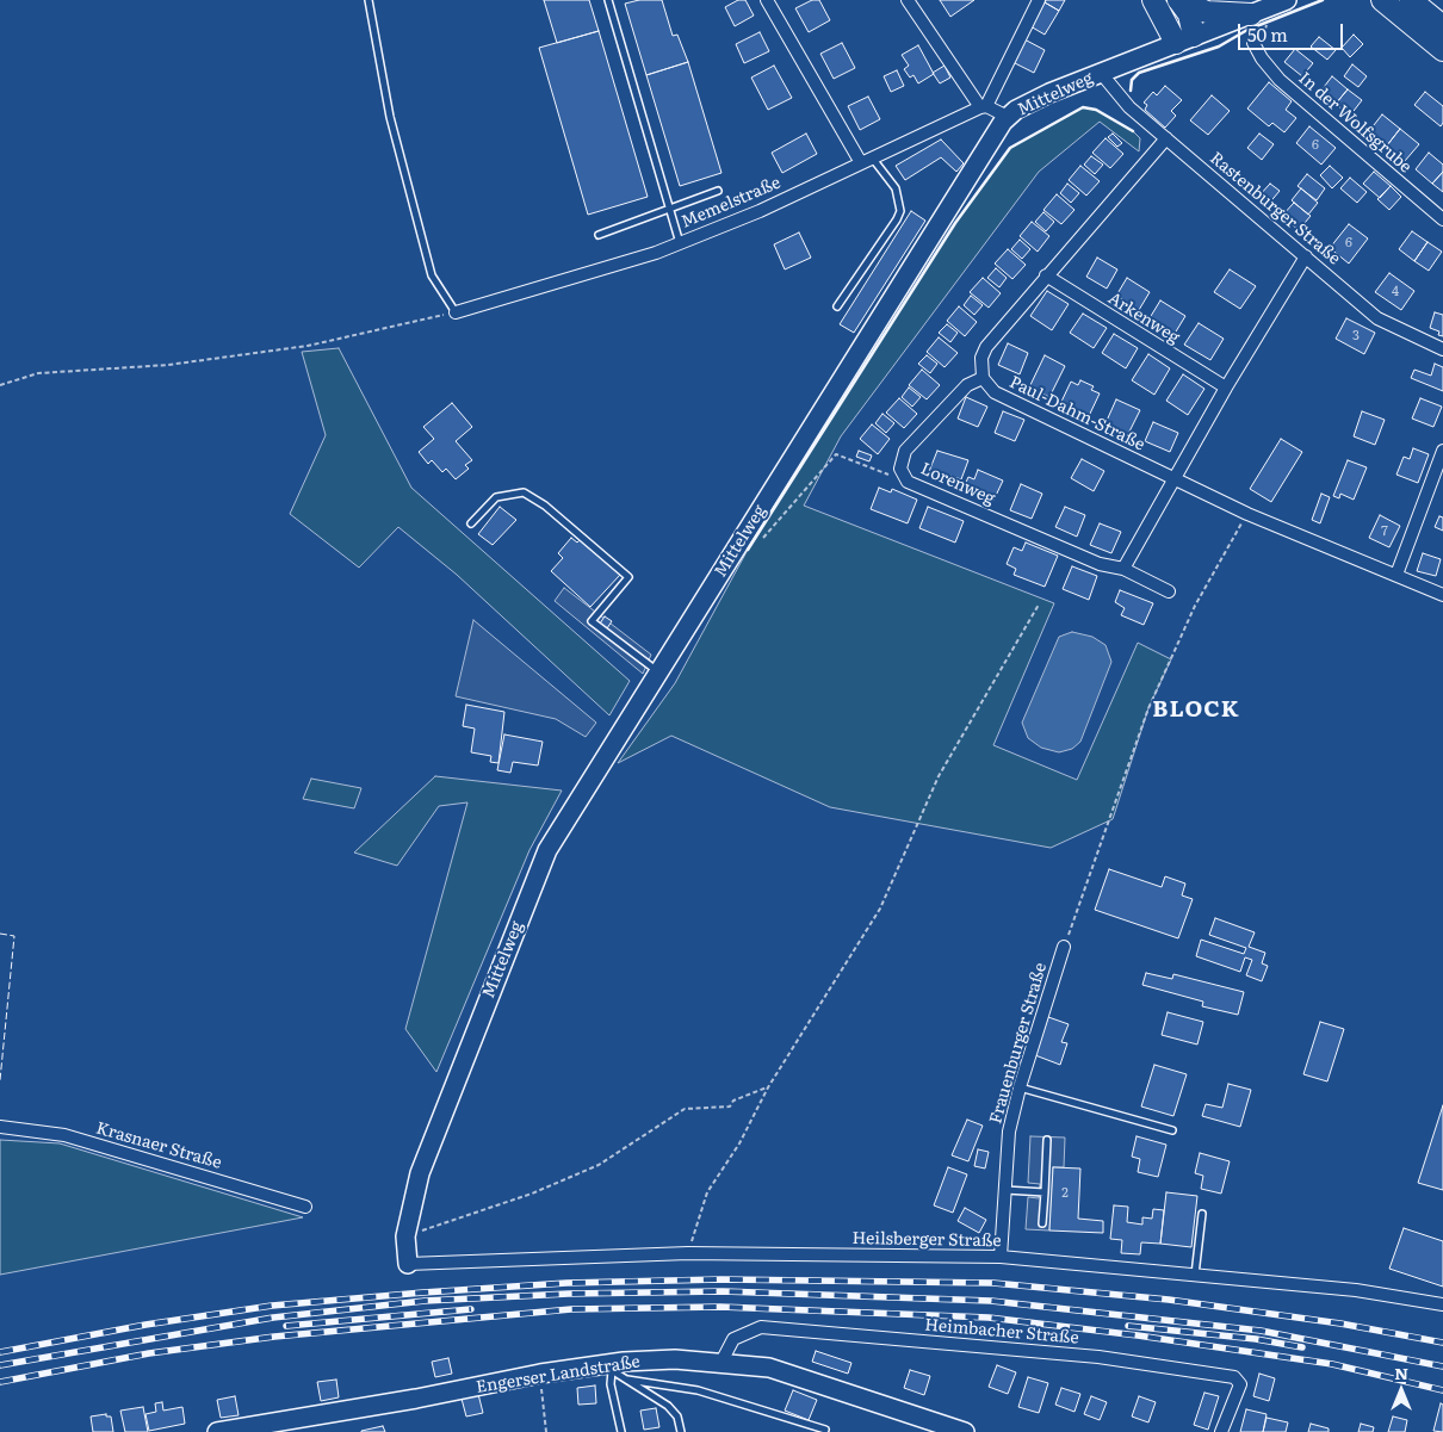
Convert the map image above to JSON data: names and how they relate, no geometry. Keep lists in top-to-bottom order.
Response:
{
  "streets": {
    "main road": ["Mittelweg", "Engerser Landstraße"],
    "street": [
      "In der Wolfsgrube",
      "Memelstraße",
      "Rastenburger Straße",
      "Arkenweg",
      "Paul-Dahm-Straße",
      "Lorenweg",
      "Frauenburger Straße",
      "Krasnaer Straße",
      "Heilsberger Straße",
      "Heimbacher Straße"
    ]
  },
  "crossings": [
    ["Mittelweg", "Memelstraße"],
    ["Mittelweg", "Rastenburger Straße"],
    ["Mittelweg", "Heilsberger Straße"],
    ["Paul-Dahm-Straße", "Lorenweg"],
    ["Frauenburger Straße", "Heilsberger Straße"],
    ["Heimbacher Straße", "Engerser Landstraße"]
  ],
  "districts": ["BLOCK"],
  "house_numbers": [
    "6",
    "6",
    "4",
    "3",
    "7",
    "2"
  ],
  "scale_bar": "50 m",
  "north": "top"
}
